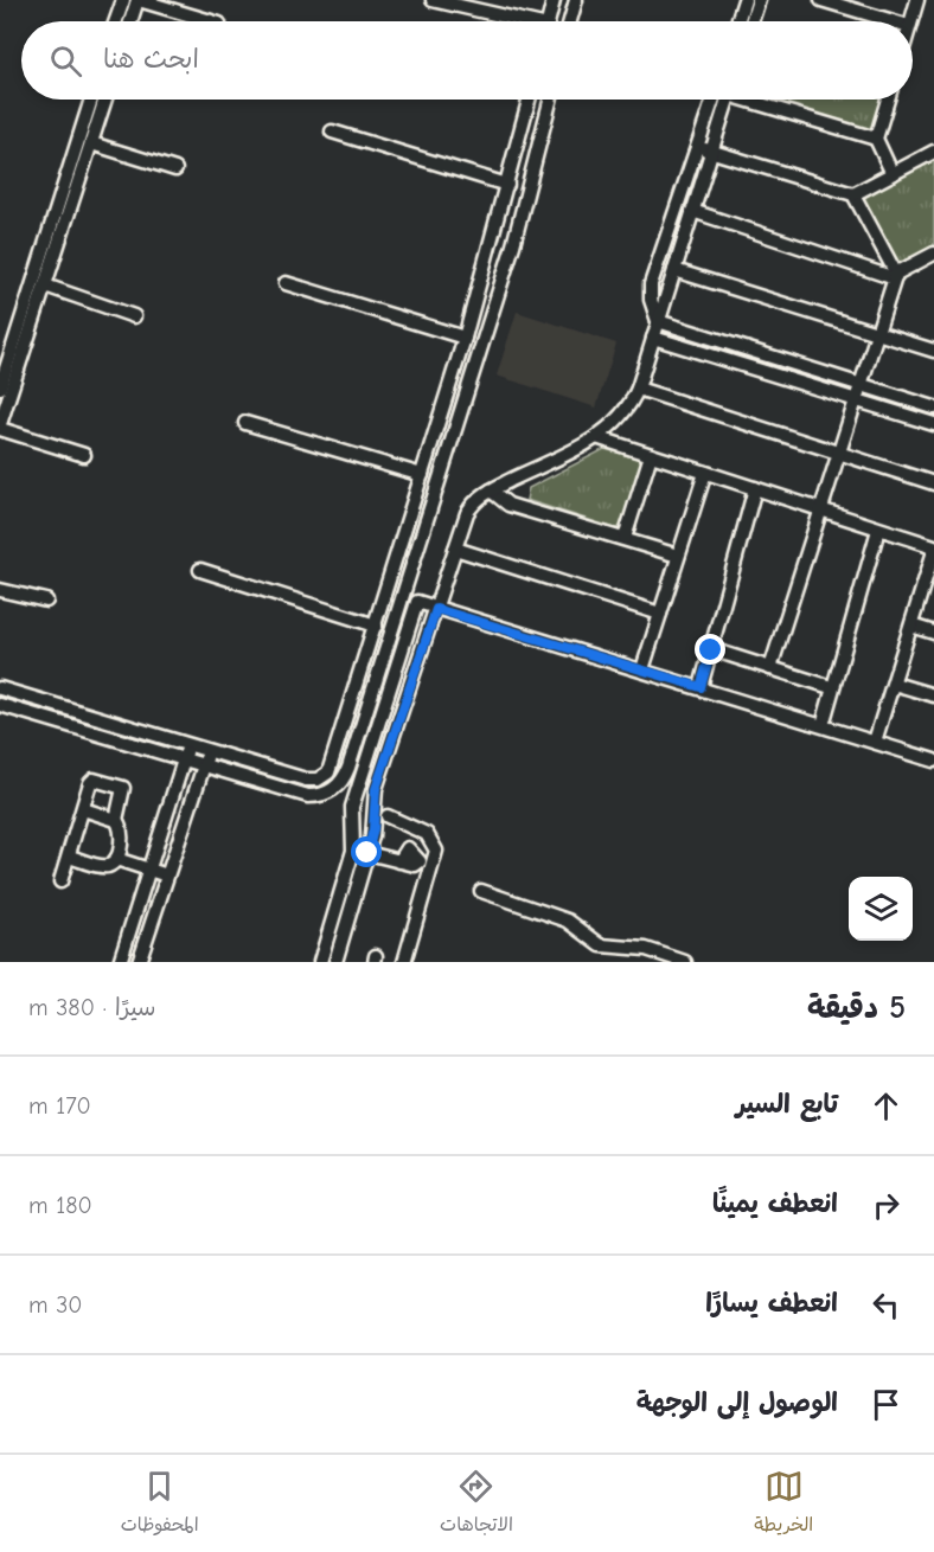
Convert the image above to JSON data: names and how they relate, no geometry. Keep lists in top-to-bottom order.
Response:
{
  "page": {
    "search": "ابحث هنا",
    "heading": ["5 دقيقة", "سيرًا · 380 m"],
    "list": [
      ["تابع السير", "170 m"],
      ["انعطف يمينًا", "180 m"],
      ["انعطف يسارًا", "30 m"],
      "الوصول إلى الوجهة"
    ],
    "nav": ["الخريطة", "الاتجاهات", "المحفوظات"]
  }
}
